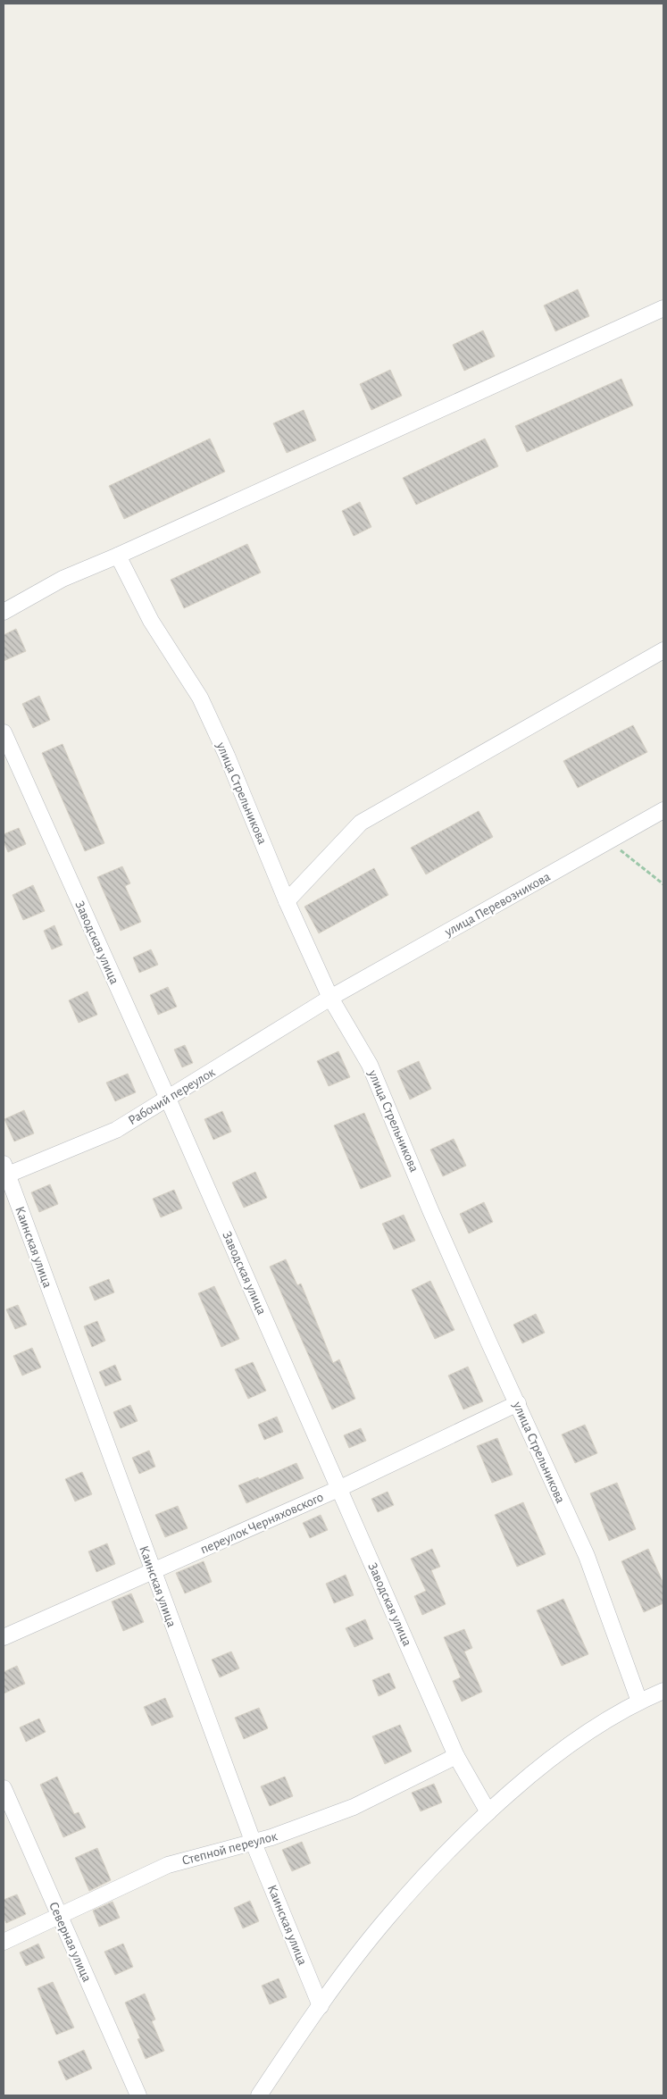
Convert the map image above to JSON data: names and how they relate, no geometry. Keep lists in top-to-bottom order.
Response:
{
  "streets": {
    "street": [
      "улица Стрельникова",
      "улица Перевозникова",
      "Заводская улица",
      "Рабочий переулок",
      "Каинская улица",
      "переулок Черняховского",
      "Степной переулок",
      "Северная улица"
    ]
  },
  "crossings": [
    ["улица Стрельникова", "улица Перевозникова"],
    ["улица Стрельникова", "Рабочий переулок"],
    ["улица Стрельникова", "переулок Черняховского"],
    ["улица Перевозникова", "Рабочий переулок"],
    ["Заводская улица", "Рабочий переулок"],
    ["Заводская улица", "переулок Черняховского"],
    ["Заводская улица", "Степной переулок"],
    ["Рабочий переулок", "Каинская улица"],
    ["Каинская улица", "переулок Черняховского"],
    ["Каинская улица", "Степной переулок"],
    ["Степной переулок", "Северная улица"]
  ]
}
